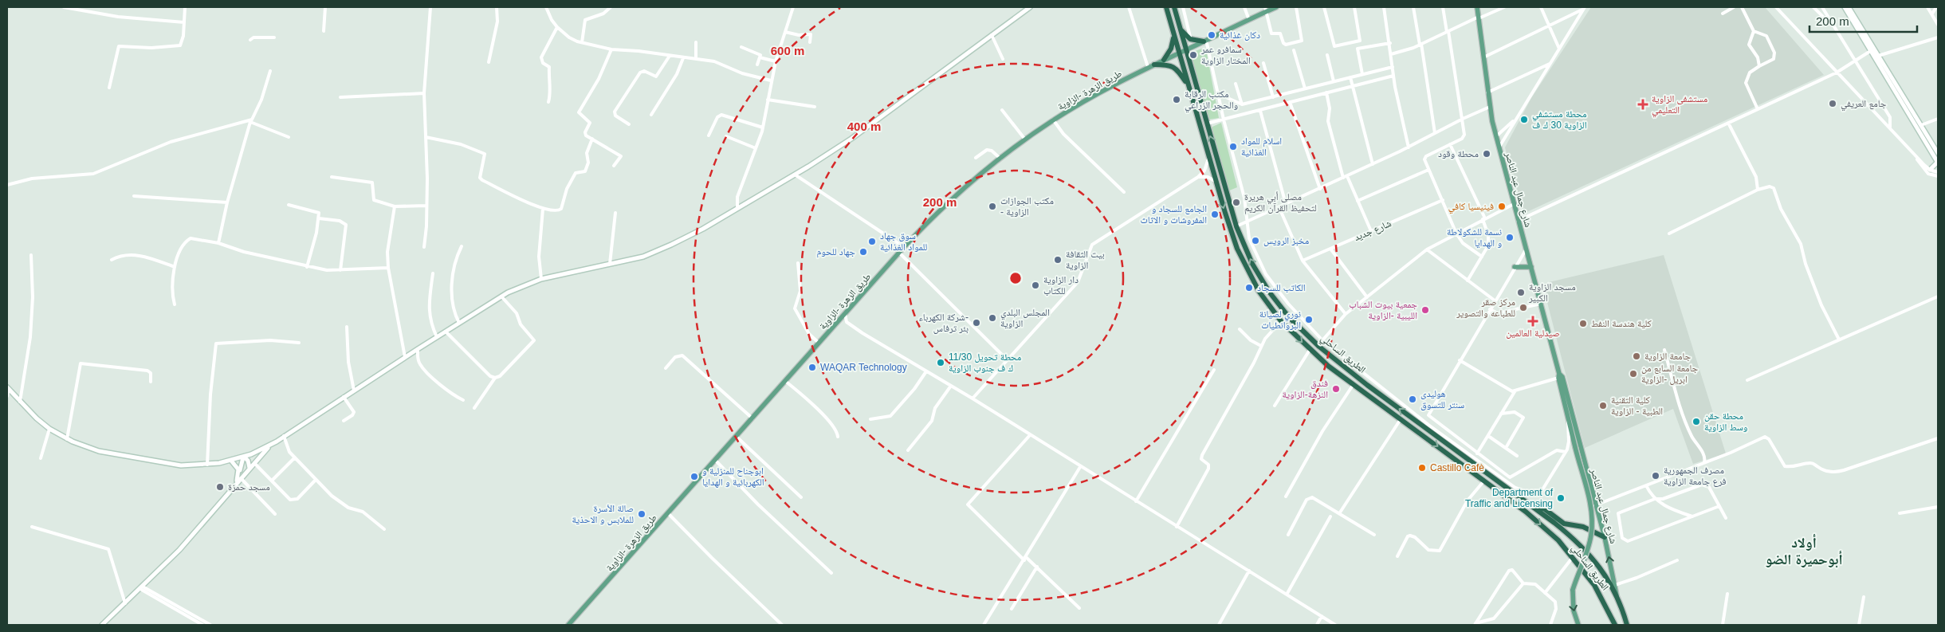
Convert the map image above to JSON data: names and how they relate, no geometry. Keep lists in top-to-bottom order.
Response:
{
  "streets": {
    "highway": ["الطريق الساحلي"],
    "main road": ["طريق الزهرة -الزاوية", "شارع جمال عبد الناصر"],
    "street": ["شارع جديد"]
  },
  "crossings": [
    ["طريق الزهرة -الزاوية", "الطريق الساحلي"],
    ["شارع جمال عبد الناصر", "الطريق الساحلي"]
  ],
  "districts": ["أولاد أبوحميرة الضو"],
  "places": {
    "other": [
      "دكان غذائية",
      "سمافرو عمر المختار الزاوية",
      "مكتب الرقابة والحجر الزراعي",
      "جامع العريفي",
      "محطة مستشفي الزاوية 30 ك ف",
      "اسلام للمواد الغذائية",
      "محطة وقود",
      "مصلى أبي هريرة لتحفيظ القرآن الكريم",
      "مكتب الجوازات - الزاوية",
      "فينيسيا كافي",
      "الجامع للسجاد و المفروشات و الاثاث",
      "نسمة للشكولاطة و الهدايا",
      "مخبز الرويس",
      "سوق جهاد للمواد الغذائية",
      "جهاد للحوم",
      "بيت الثقافة الزاوية",
      "دار الزاوية للكتاب",
      "الكاتب للسجاد",
      "مسجد الزاوية الكبير",
      "مركز صقر للطباعه والتصوير",
      "جمعية بيوت الشباب الليبية -الزاوية",
      "المجلس البلدي الزاوية",
      "نوري لصيانة البروانطيات",
      "شركة الكهرباء- بئر ترفاس",
      "كلية هندسة النفط",
      "جامعة الزاوية",
      "محطة تحويل 11/30 ك ف جنوب الزاوية",
      "WAQAR Technology",
      "جامعة السابع من ابريل -الزاوية",
      "فندق النزهة-الزاوية",
      "هوليدى سنتر للتسوق",
      "كلية التقنية الطبية - الزاوية",
      "محطة حقن وسط الزاوية",
      "Castillo Cafè",
      "مصرف الجمهورية فرع جامعة الزاوية",
      "ابوجناح للمنزلية و الكهربائية و الهدايا",
      "مسجد حمزة",
      "Department of Traffic and Licensing",
      "صالة الأسرة للملابس و الاحذية"
    ],
    "health": ["مستشفى الزاوية التعليمي", "صيدلية العالمين"]
  },
  "scale_bar": "200 m",
  "rings": ["600 m", "400 m", "200 m"]
}
